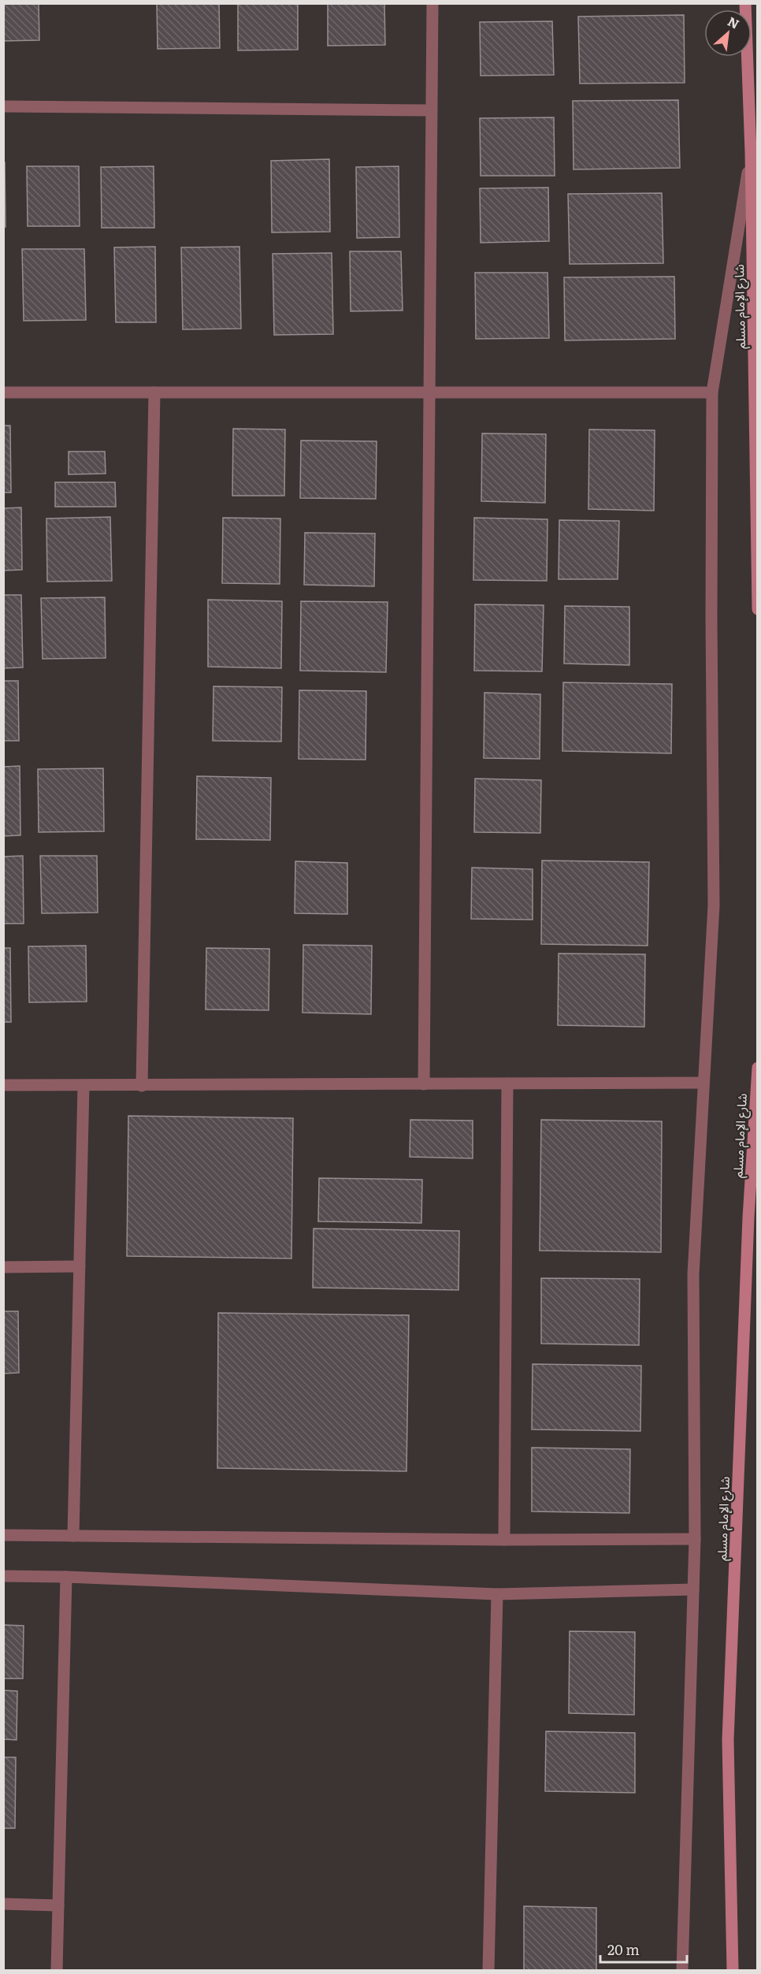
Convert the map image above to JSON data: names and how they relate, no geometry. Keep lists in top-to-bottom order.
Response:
{
  "streets": {
    "main road": ["شارع الإمام مسلم"]
  },
  "scale_bar": "20 m",
  "north": "top right"
}
